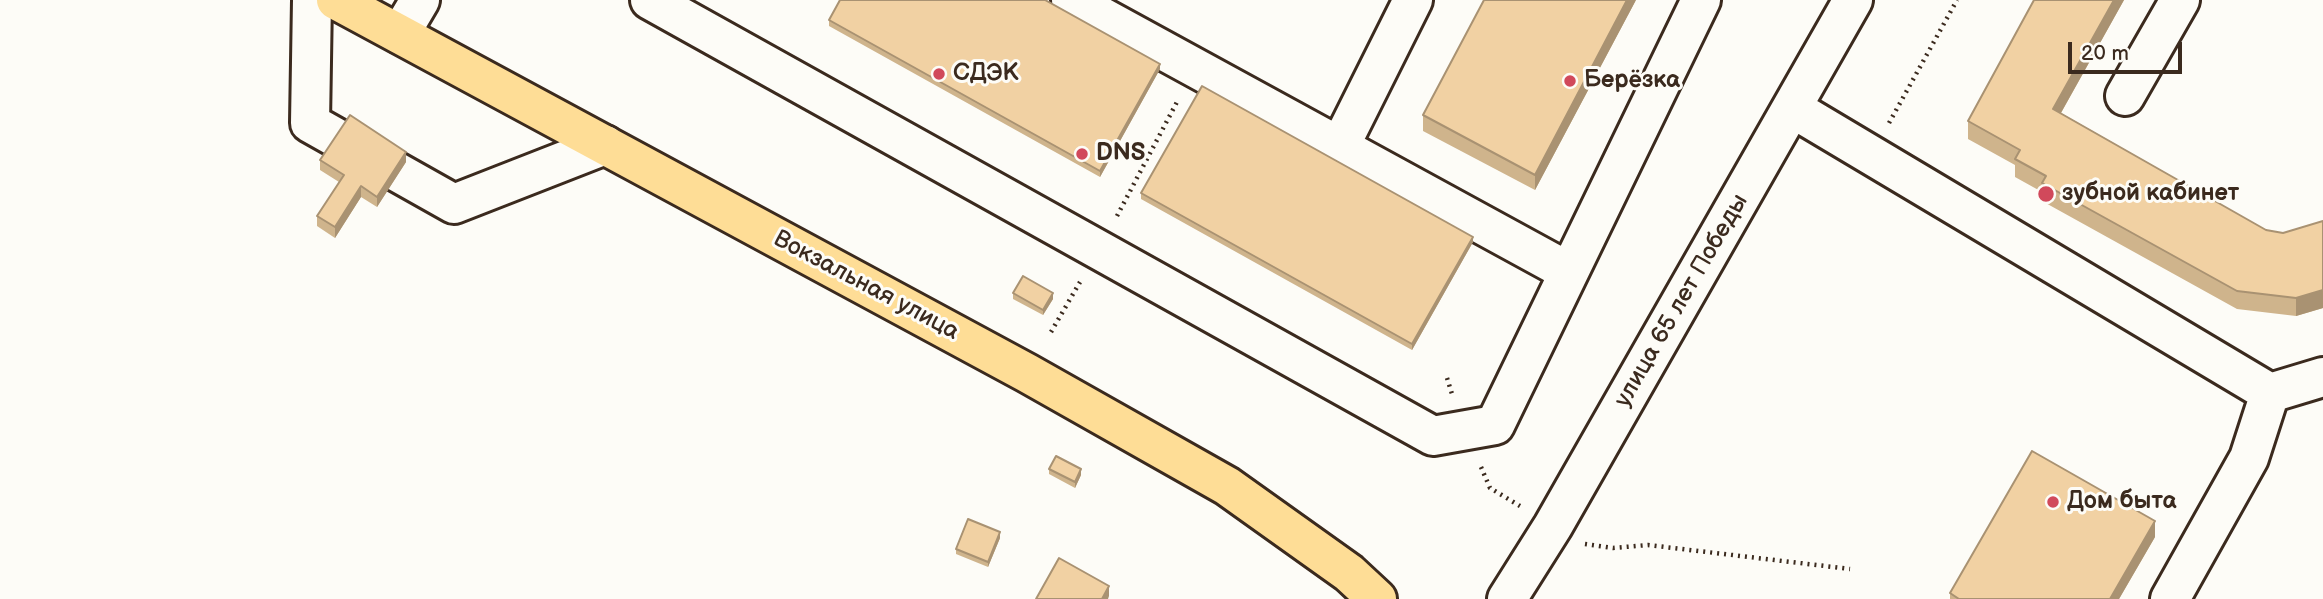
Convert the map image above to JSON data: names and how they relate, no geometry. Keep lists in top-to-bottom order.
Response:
{
  "streets": {
    "main road": ["Вокзальная улица"],
    "street": ["улица 65 лет Победы"]
  },
  "places": [
    "СДЭК",
    "Берёзка",
    "DNS",
    "зубной кабинет",
    "Дом быта"
  ],
  "scale_bar": "20 m"
}
